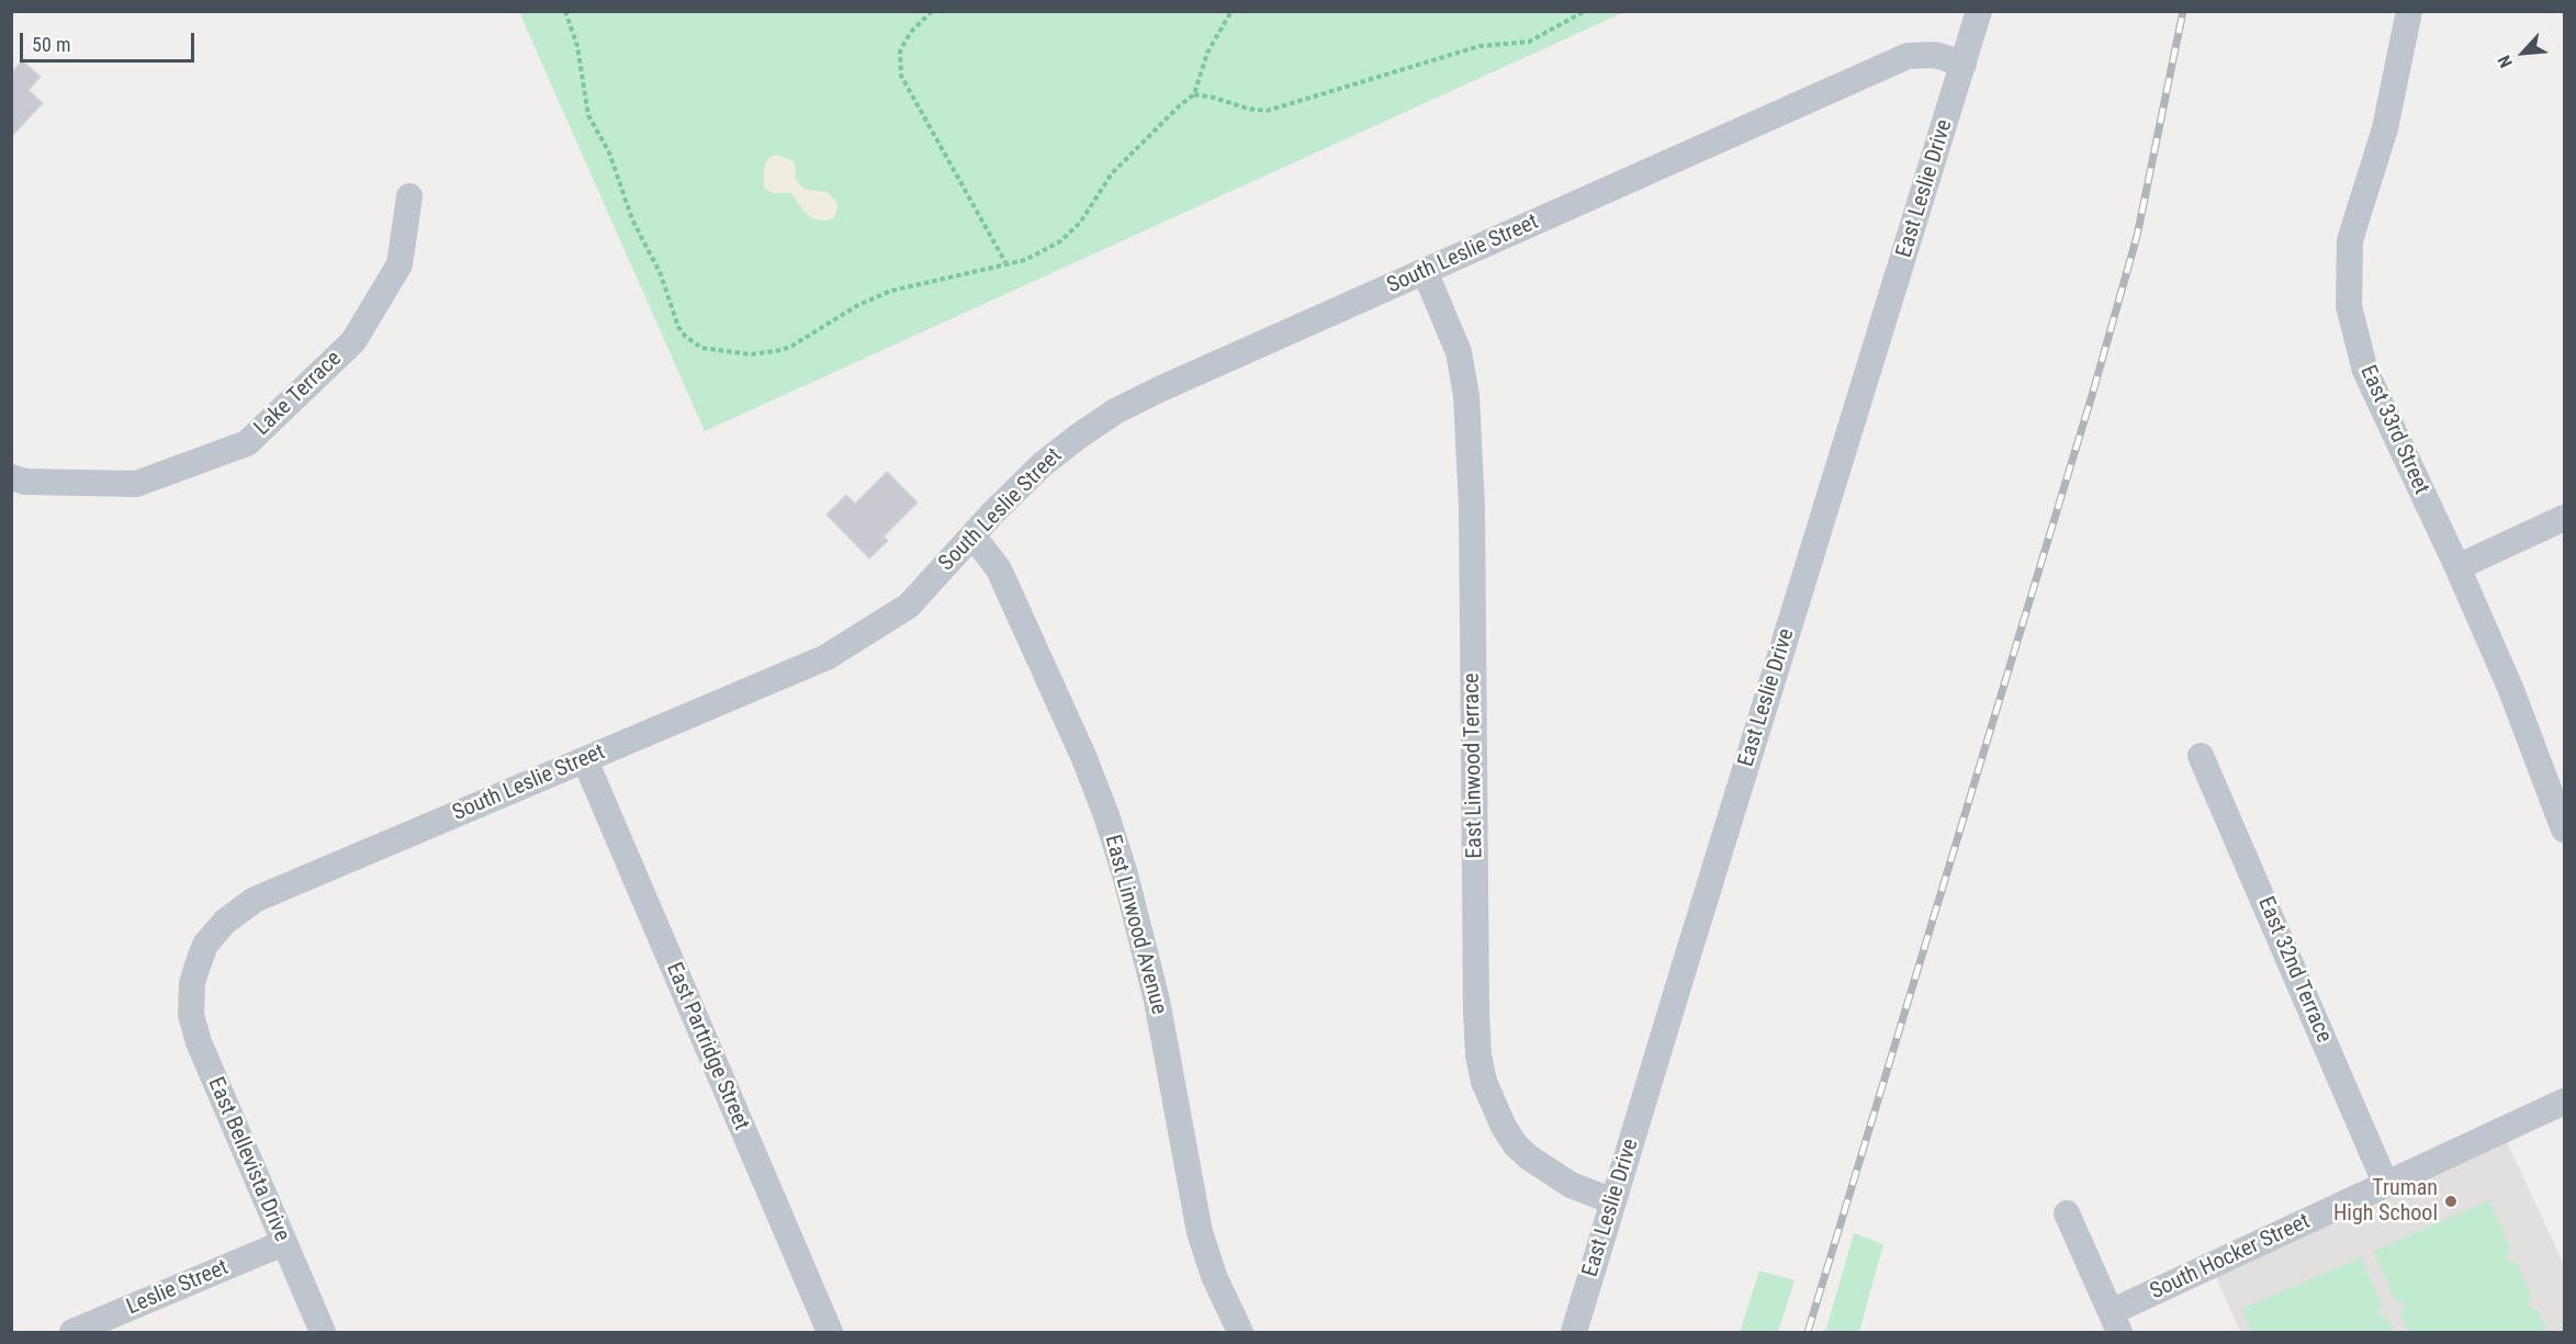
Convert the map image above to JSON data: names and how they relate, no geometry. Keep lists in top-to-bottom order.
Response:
{
  "streets": {
    "street": [
      "East Leslie Drive",
      "South Leslie Street",
      "Lake Terrace",
      "East 33rd Street",
      "East Linwood Terrace",
      "East Linwood Avenue",
      "East 32nd Terrace",
      "East Partridge Street",
      "East Bellevista Drive",
      "South Hocker Street",
      "Leslie Street"
    ]
  },
  "crossings": [
    ["East Leslie Drive", "South Leslie Street"],
    ["East Leslie Drive", "East Linwood Terrace"],
    ["South Leslie Street", "East Linwood Terrace"],
    ["South Leslie Street", "East Linwood Avenue"],
    ["South Leslie Street", "East Partridge Street"],
    ["South Leslie Street", "East Bellevista Drive"],
    ["East 32nd Terrace", "South Hocker Street"],
    ["East Bellevista Drive", "Leslie Street"]
  ],
  "places": ["Truman High School"],
  "scale_bar": "50 m",
  "north": "bottom left"
}
